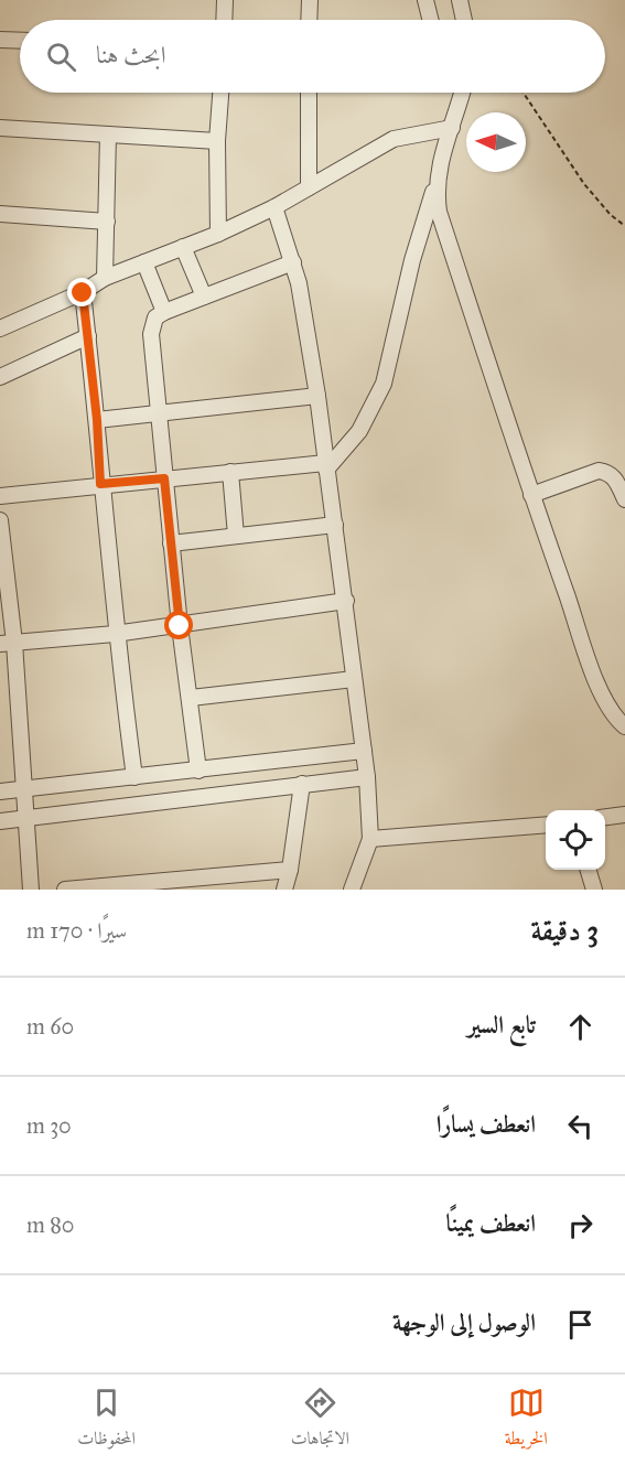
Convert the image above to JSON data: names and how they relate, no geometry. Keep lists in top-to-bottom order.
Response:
{
  "north": "left",
  "page": {
    "search": "ابحث هنا",
    "heading": ["3 دقيقة", "سيرًا · 170 m"],
    "list": [
      ["تابع السير", "60 m"],
      ["انعطف يسارًا", "30 m"],
      ["انعطف يمينًا", "80 m"],
      "الوصول إلى الوجهة"
    ],
    "nav": ["الخريطة", "الاتجاهات", "المحفوظات"]
  }
}
